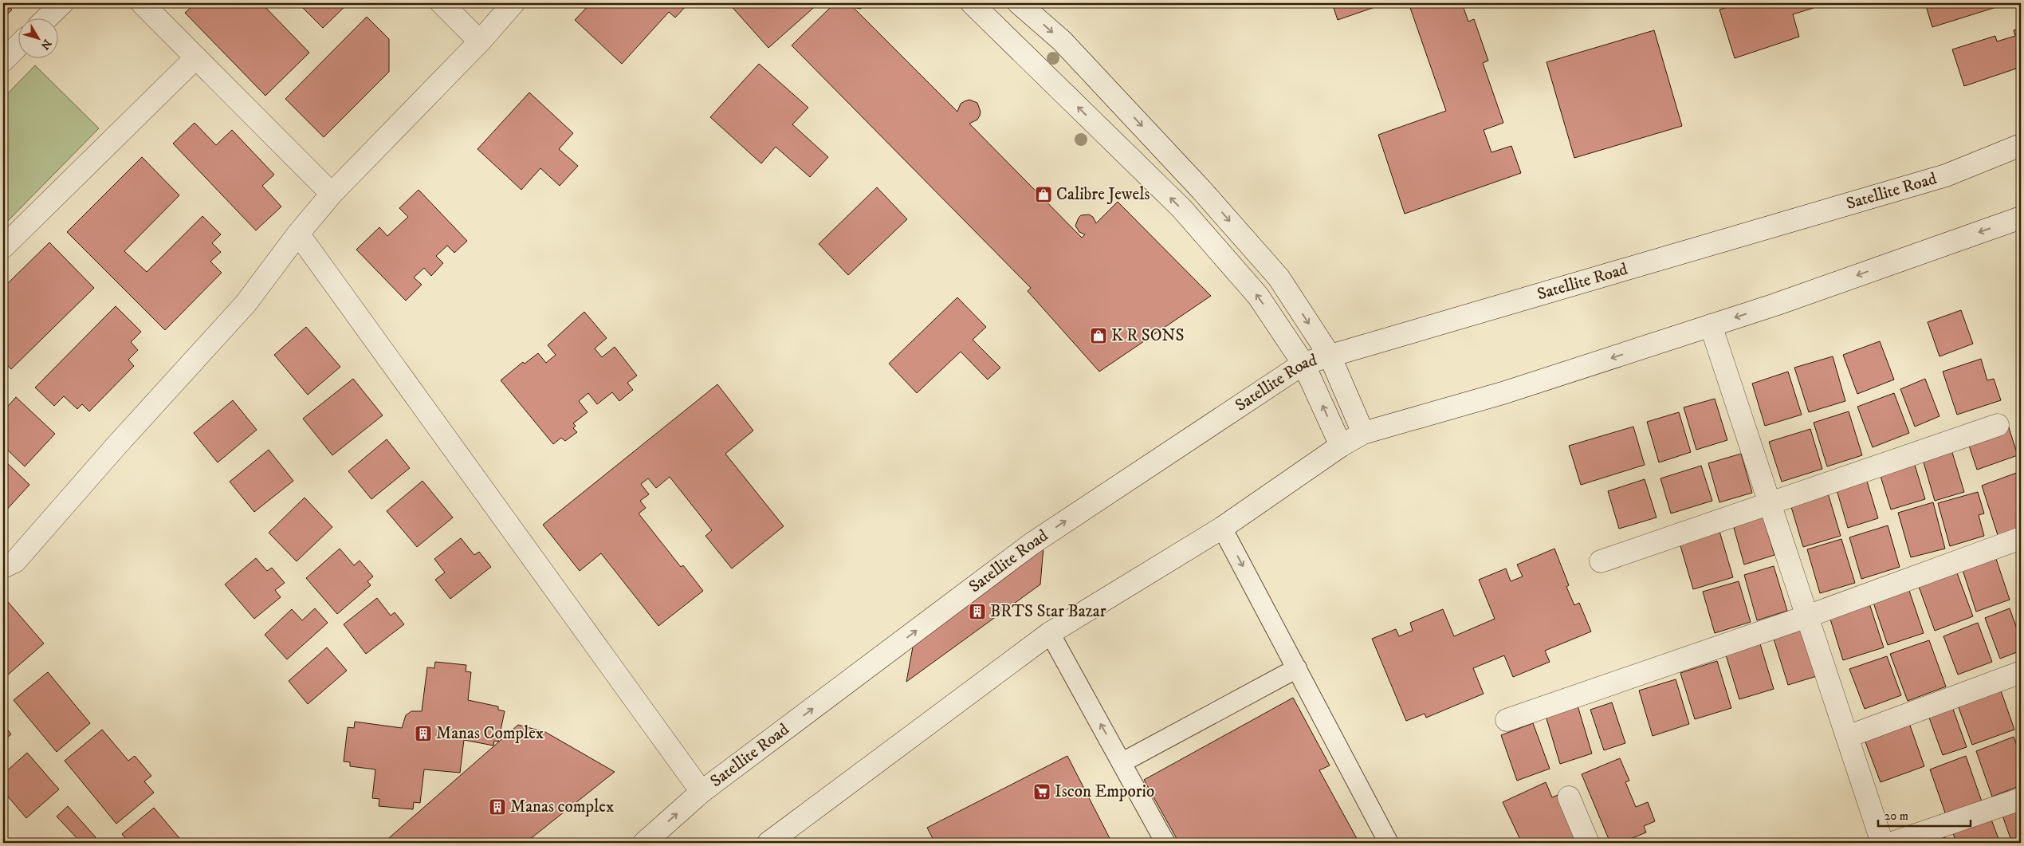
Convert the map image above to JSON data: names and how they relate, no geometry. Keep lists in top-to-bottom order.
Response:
{
  "streets": {
    "main road": ["Satellite Road"]
  },
  "places": {
    "shop": ["Calibre Jewels", "K R SONS"],
    "building": ["BRTS Star Bazar", "Manas Complex", "Manas complex"],
    "supermarket": ["Iscon Emporio"]
  },
  "scale_bar": "20 m",
  "north": "bottom right"
}
